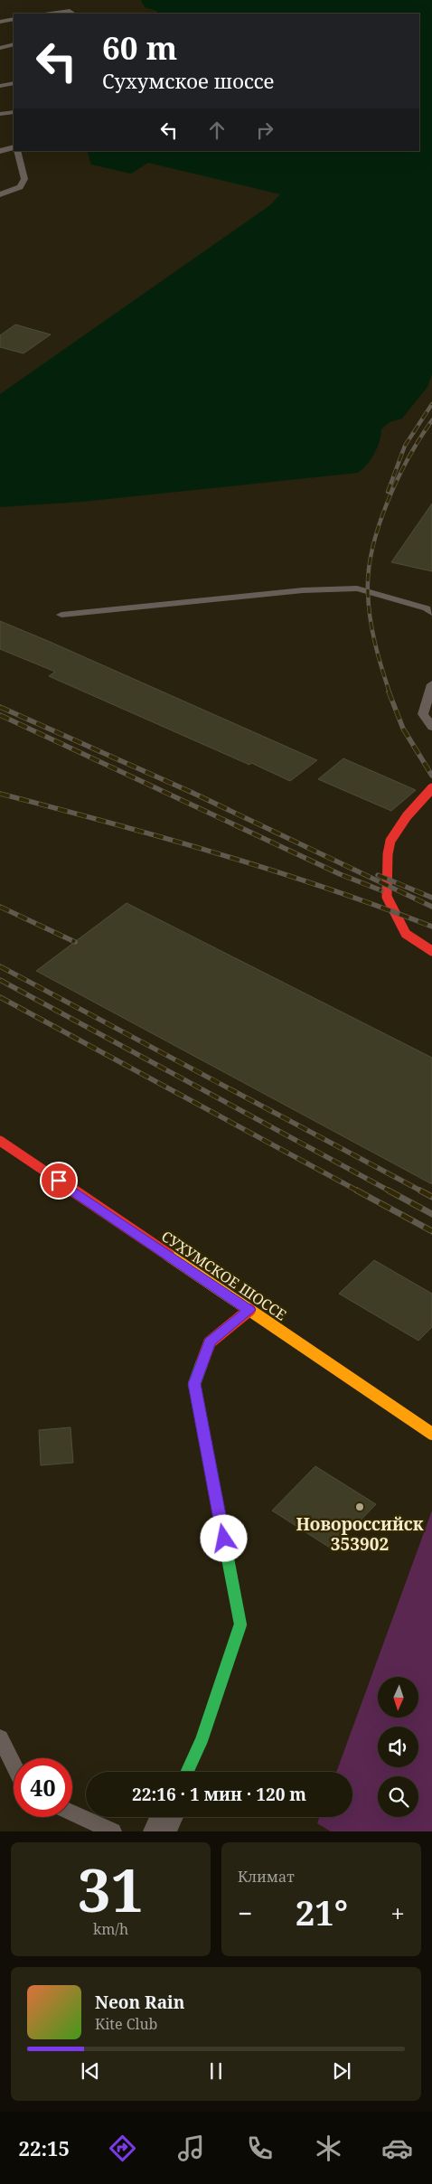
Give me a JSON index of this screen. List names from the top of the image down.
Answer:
{
  "streets": {
    "main road": ["СУХУМСКОЕ ШОССЕ"]
  },
  "places": ["Новороссийск 353902"],
  "north": "bottom",
  "page": {
    "turn": ["60 m", "Сухумское шоссе"],
    "limit": "40",
    "trip": "22:16 · 1 мин · 120 m",
    "tile": [
      ["31", "km/h"],
      "Климат"
    ],
    "heat": ["−", "21°", "+"],
    "song": ["Neon Rain", "Kite Club"],
    "tabs": "22:15"
  }
}
